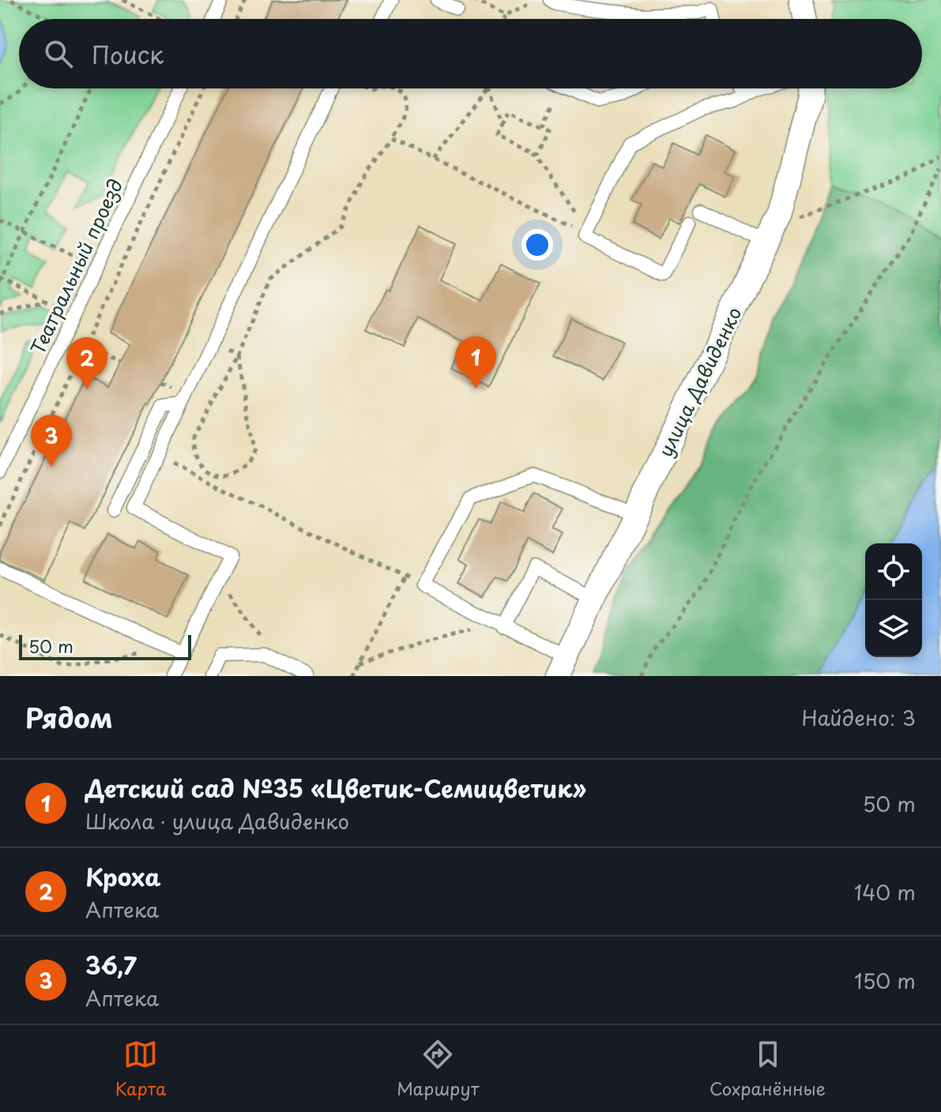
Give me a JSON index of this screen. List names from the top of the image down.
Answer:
{
  "streets": {
    "street": ["улица Давиденко"],
    "lane": ["Театральный проезд"]
  },
  "scale_bar": "50 m",
  "page": {
    "search": "Поиск",
    "pins": ["1", "2", "3"],
    "scale": "50 m",
    "heading": ["Рядом", "Найдено: 3"],
    "list": [
      {
        "mark": "1",
        "name": "Детский сад №35 «Цветик-Семицветик»",
        "note": "Школа · улица Давиденко",
        "value": "50 m"
      },
      {
        "mark": "2",
        "name": "Кроха",
        "note": "Аптека",
        "value": "140 m"
      },
      {
        "mark": "3",
        "name": "36,7",
        "note": "Аптека",
        "value": "150 m"
      }
    ],
    "nav": ["Карта", "Маршрут", "Сохранённые"]
  }
}
